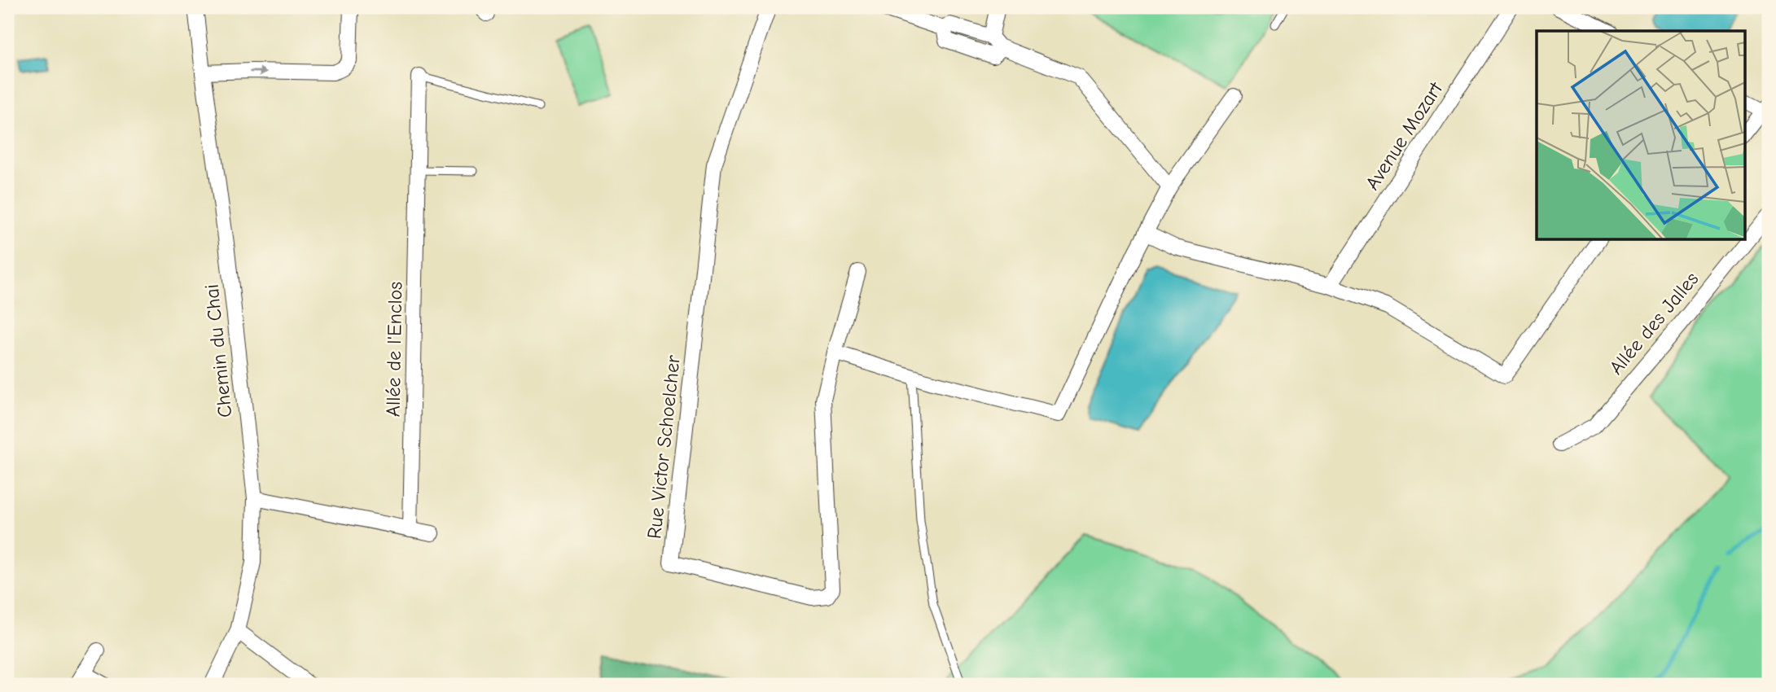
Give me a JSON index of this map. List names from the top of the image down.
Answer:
{
  "streets": {
    "street": [
      "Avenue Mozart",
      "Allée des Jalles",
      "Allée de l'Enclos",
      "Chemin du Chai",
      "Rue Victor Schoelcher"
    ]
  }
}
